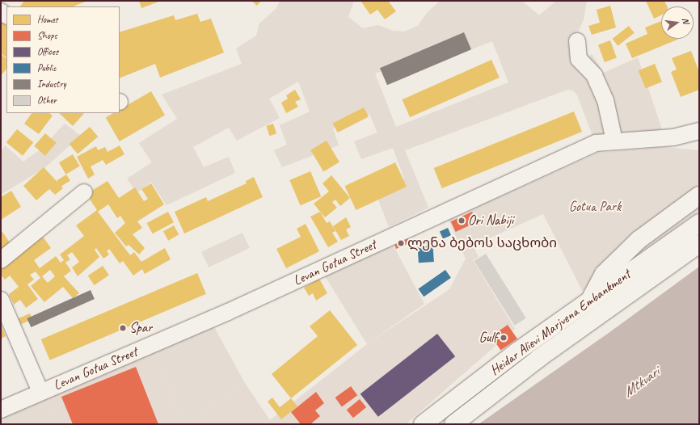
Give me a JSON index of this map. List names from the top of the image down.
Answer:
{
  "streets": {
    "highway": ["Heidar Alievi Marjvena Embankment"],
    "street": ["Levan Gotua Street"]
  },
  "water": ["Mtkvari"],
  "parks": ["Gotua Park"],
  "places": [
    "Ori Nabiji",
    "ლენა ბებოს საცხობი",
    "Spar",
    "Gulf"
  ],
  "legend": [
    "Homes",
    "Shops",
    "Offices",
    "Public",
    "Industry",
    "Other"
  ],
  "north": "right"
}
